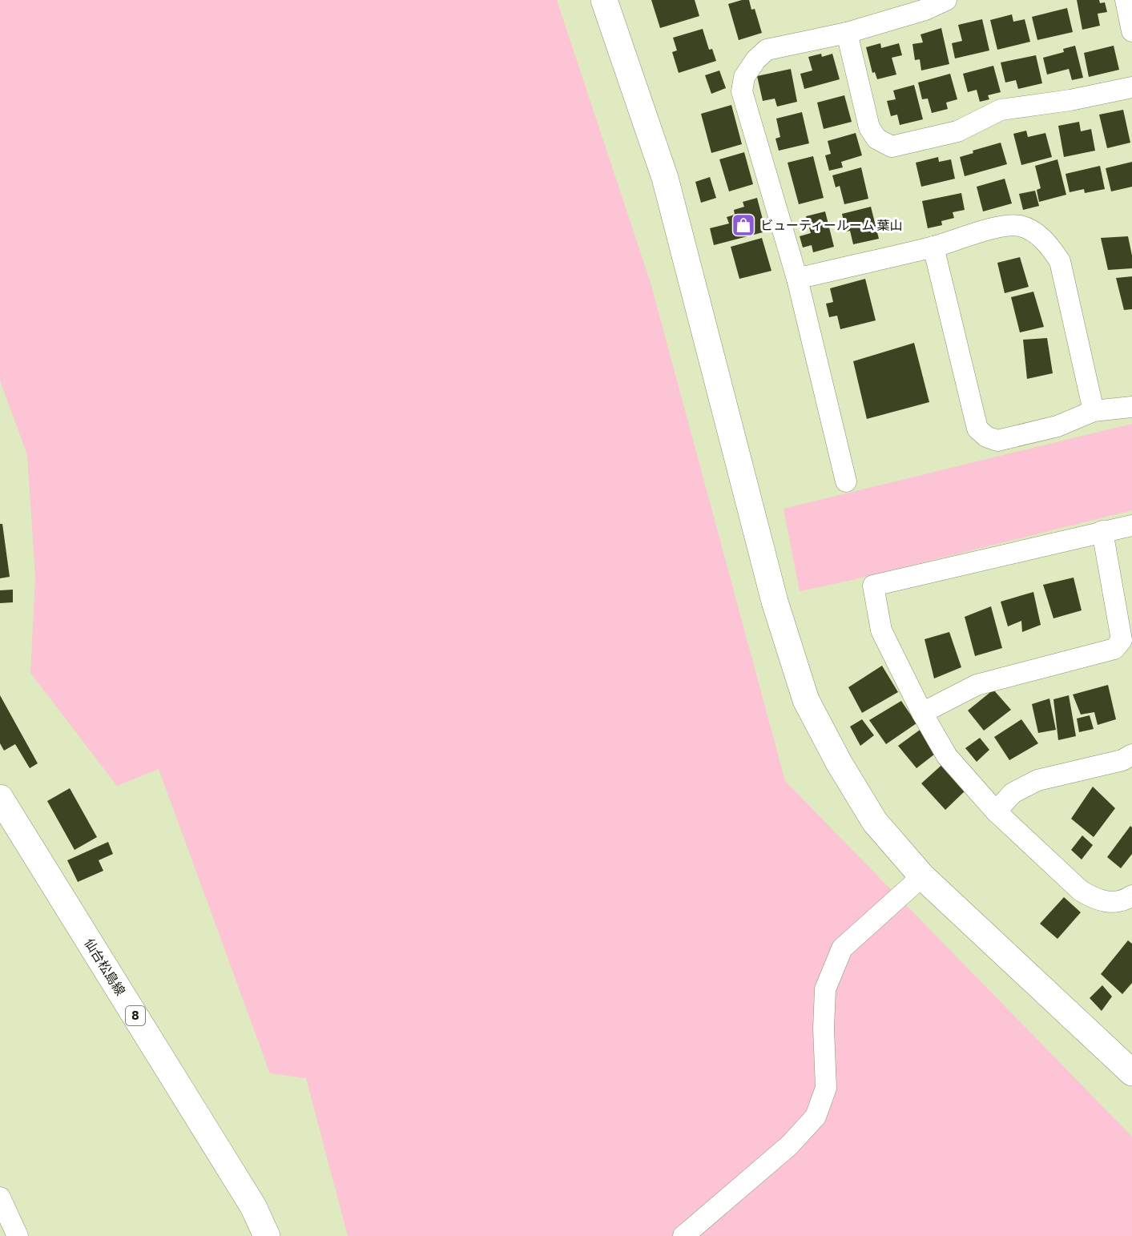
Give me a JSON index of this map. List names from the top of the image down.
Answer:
{
  "streets": {
    "street": ["仙台松島線", "8"]
  },
  "places": {
    "shop": ["ビューティールーム 葉山"]
  }
}
